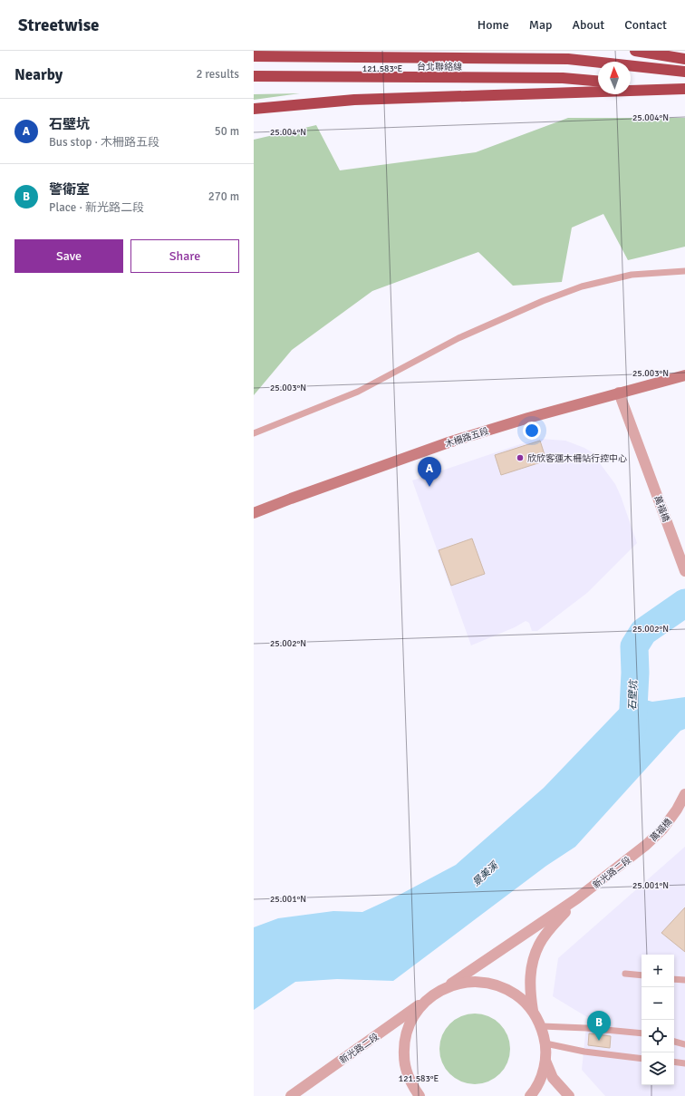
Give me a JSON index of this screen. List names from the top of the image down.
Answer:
{
  "streets": {
    "highway": ["台北聯絡線"],
    "main road": ["木柵路五段"],
    "street": ["萬福橋", "新光路二段"]
  },
  "crossings": [
    ["木柵路五段", "萬福橋"],
    ["萬福橋", "新光路二段"]
  ],
  "water": ["石壁坑", "景美溪"],
  "places": ["欣欣客運木柵站行控中心"],
  "north": "top",
  "page": {
    "header": "Streetwise",
    "nav": [
      "Home",
      "Map",
      "About",
      "Contact"
    ],
    "heading": ["Nearby", "2 results"],
    "list": [
      {
        "mark": "A",
        "name": "石壁坑",
        "note": "Bus stop · 木柵路五段",
        "value": "50 m"
      },
      {
        "mark": "B",
        "name": "警衛室",
        "note": "Place · 新光路二段",
        "value": "270 m"
      }
    ],
    "buttons": ["Save", "Share"],
    "pins": ["A", "B"],
    "map_buttons": ["+", "−"]
  },
  "coordinates": [
    "121.583°E",
    "25.004°N",
    "25.003°N",
    "25.002°N",
    "25.001°N"
  ]
}
